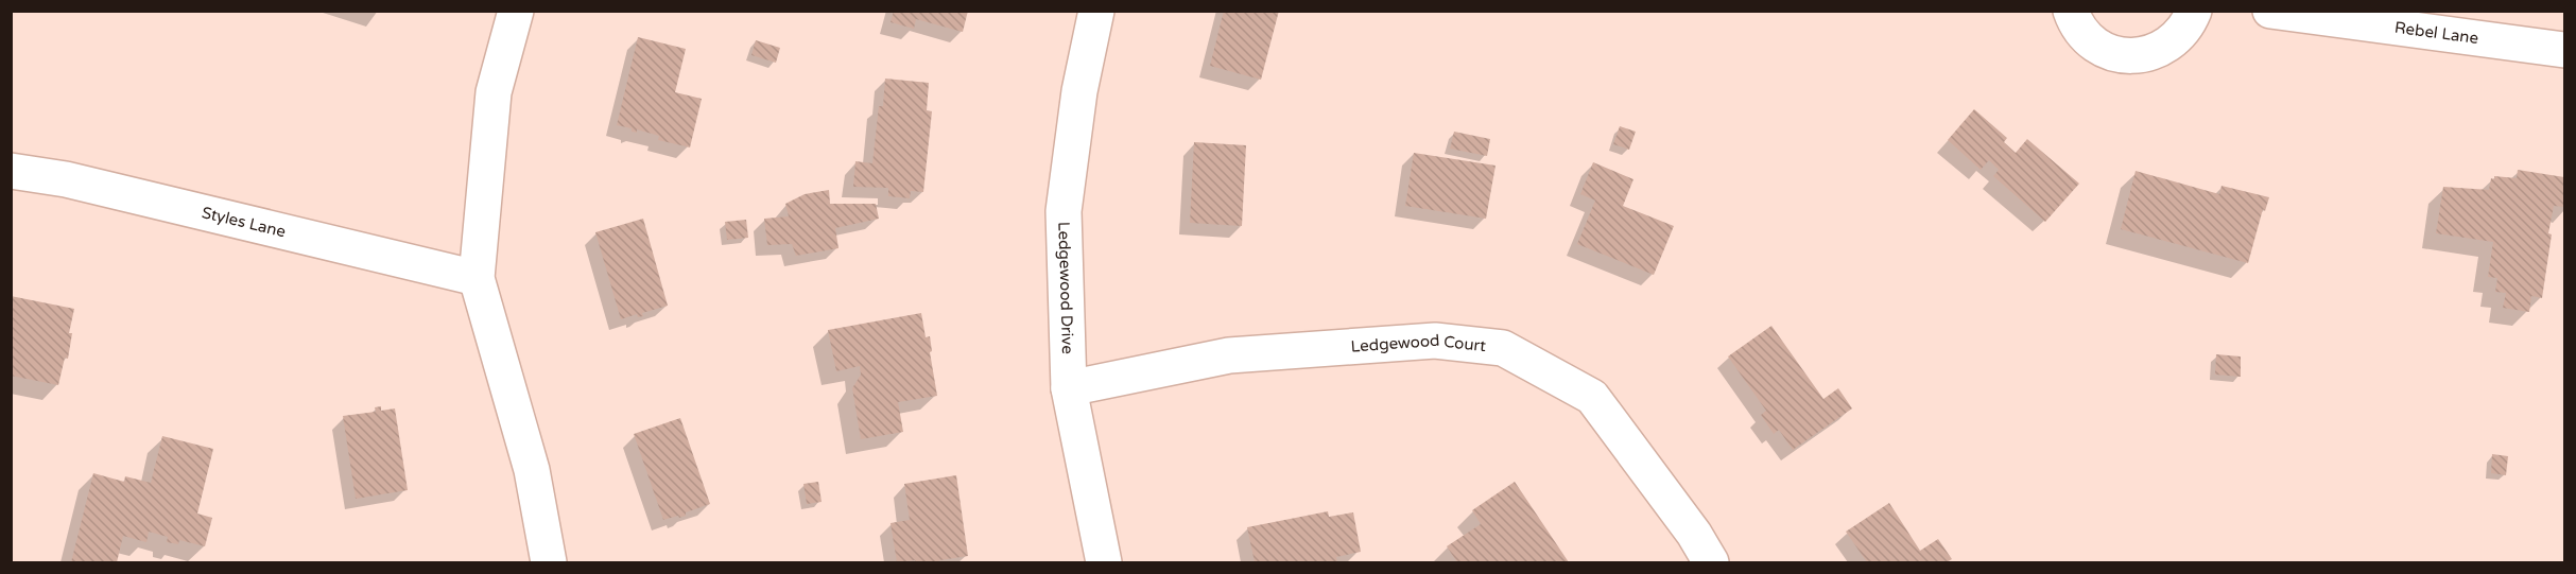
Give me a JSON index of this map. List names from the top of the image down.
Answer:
{
  "streets": {
    "street": [
      "Rebel Lane",
      "Styles Lane",
      "Ledgewood Drive",
      "Ledgewood Court"
    ]
  },
  "crossings": [
    ["Ledgewood Drive", "Ledgewood Court"]
  ]
}
